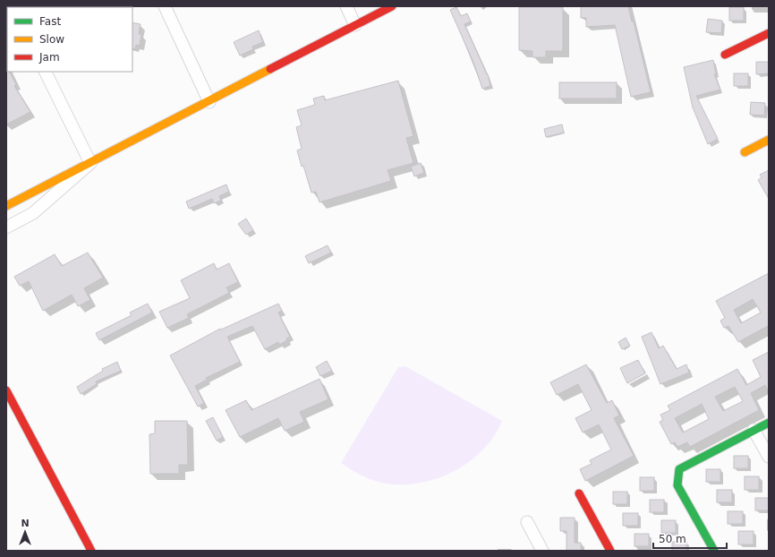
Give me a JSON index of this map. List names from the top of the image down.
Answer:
{
  "legend": ["Fast", "Slow", "Jam"],
  "scale_bar": "50 m",
  "north": "top"
}
